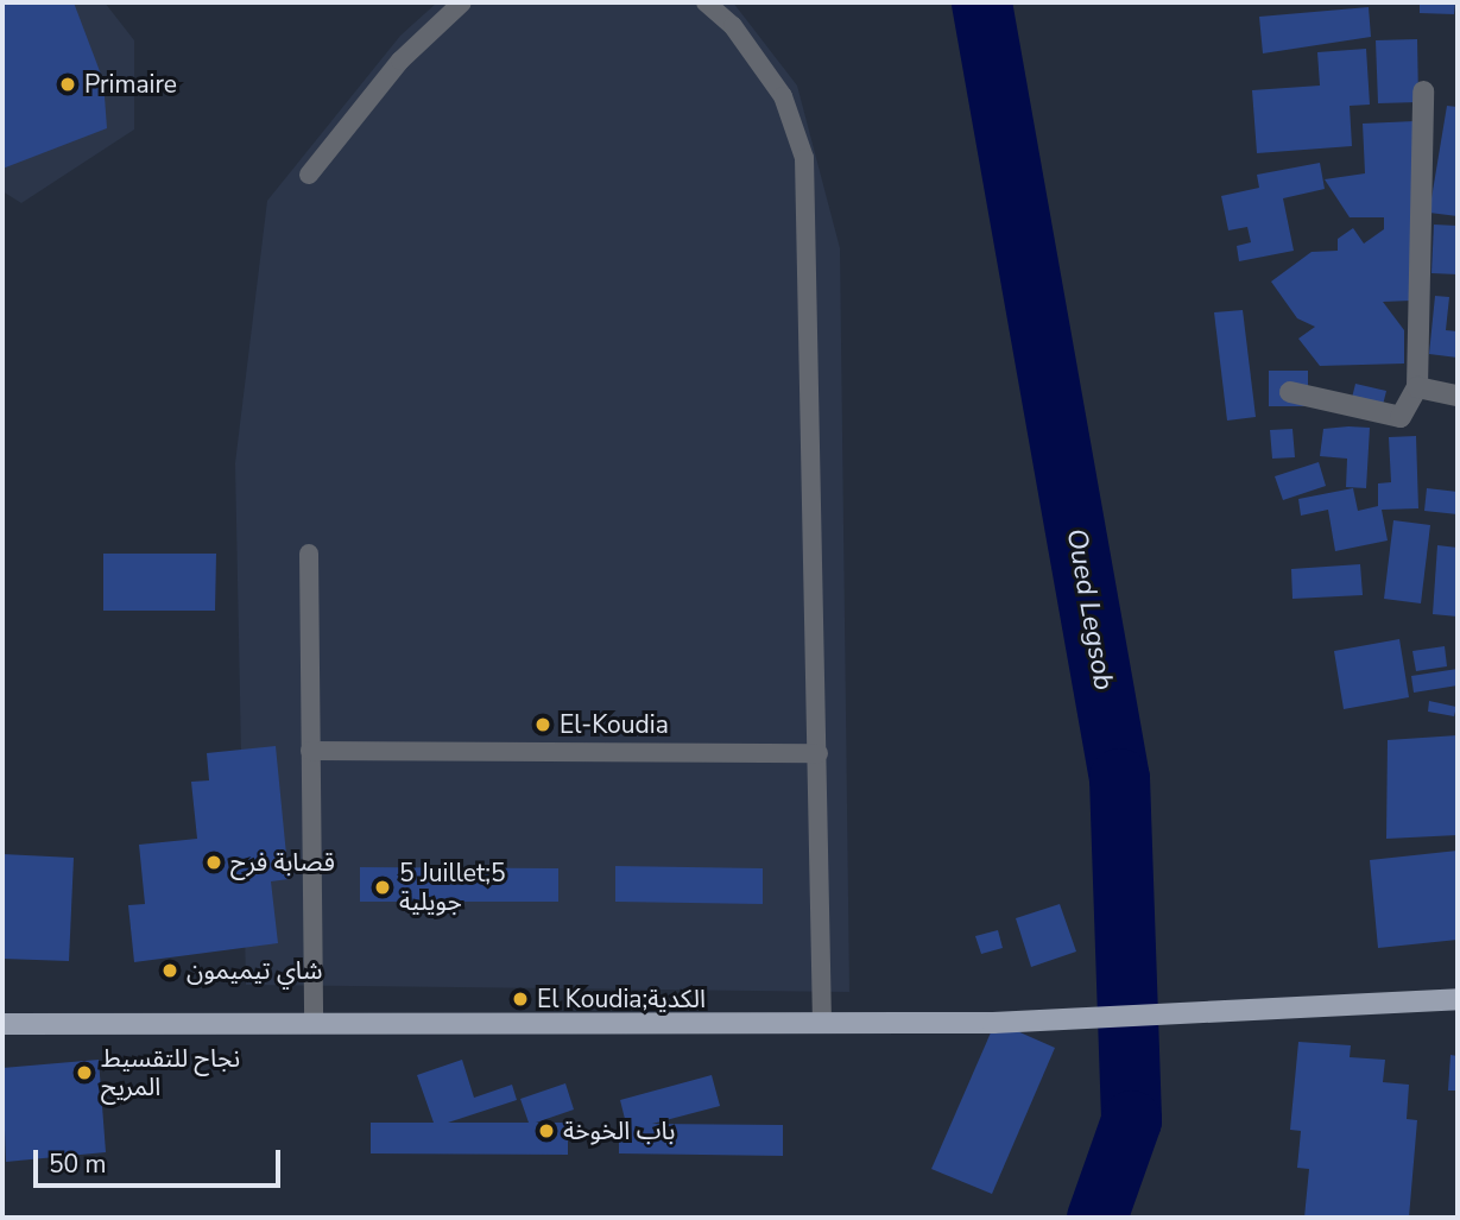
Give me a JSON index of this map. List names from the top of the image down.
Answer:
{
  "water": ["Oued Legsob"],
  "places": [
    "Primaire",
    "El-Koudia",
    "قصابة فرح",
    "5 Juillet;5 جويلية",
    "شاي تيميمون",
    "El Koudia;الكدية",
    "نجاح للتقسيط المريح",
    "باب الخوخة"
  ],
  "scale_bar": "50 m"
}
